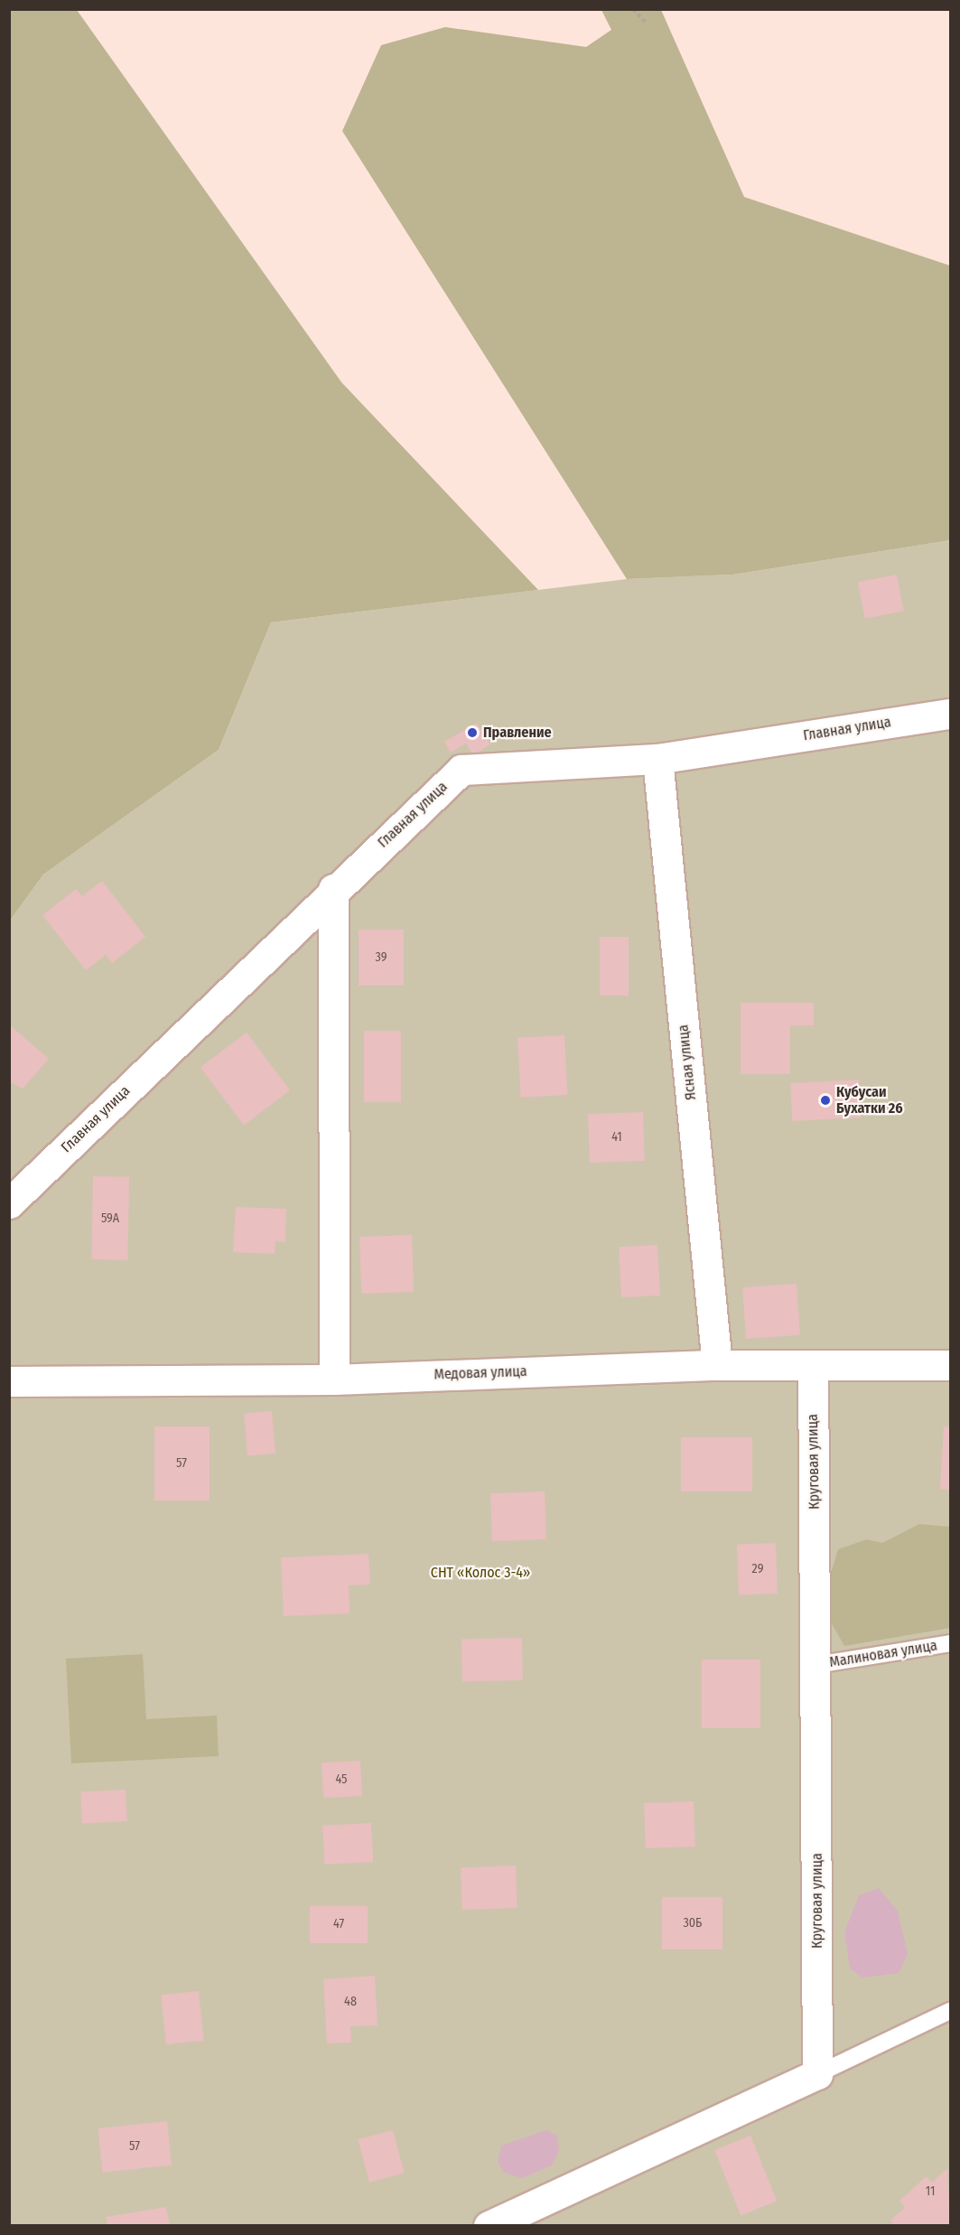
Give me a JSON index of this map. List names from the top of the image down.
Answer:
{
  "streets": {
    "street": [
      "Главная улица",
      "Ясная улица",
      "Медовая улица",
      "Круговая улица"
    ],
    "lane": ["Малиновая улица"]
  },
  "crossings": [
    ["Главная улица", "Ясная улица"],
    ["Ясная улица", "Медовая улица"],
    ["Медовая улица", "Круговая улица"],
    ["Круговая улица", "Малиновая улица"]
  ],
  "parks": ["СНТ «Колос 3-4»"],
  "places": ["Правление", "Кубусаи Бухатки 26"],
  "house_numbers": [
    "39",
    "41",
    "59А",
    "57",
    "29",
    "45",
    "30Б",
    "47",
    "48",
    "57",
    "11"
  ]
}
